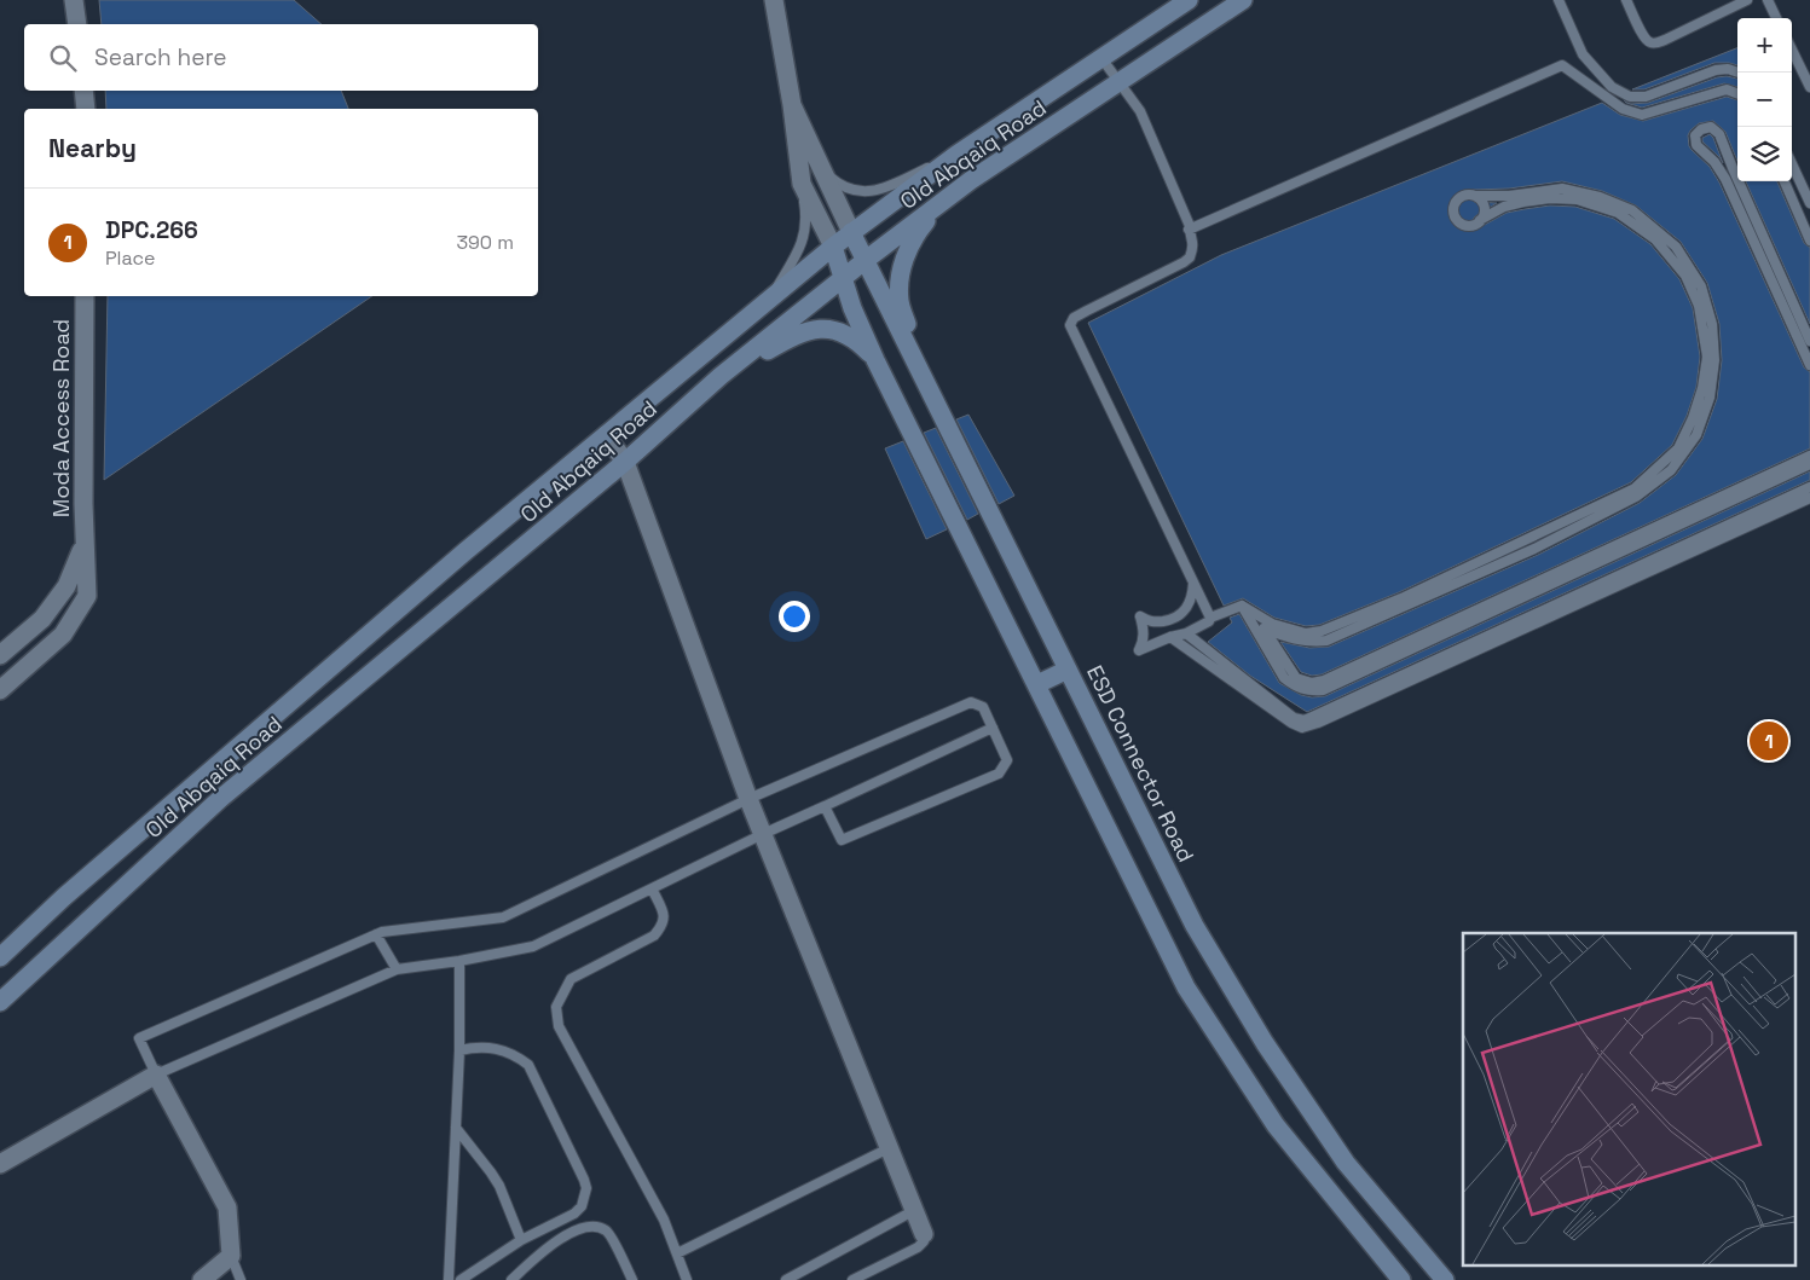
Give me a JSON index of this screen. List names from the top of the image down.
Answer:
{
  "streets": {
    "main road": ["Old Abqaiq Road", "ESD Connector Road"],
    "street": ["Moda Access Road"]
  },
  "crossings": [
    ["Old Abqaiq Road", "ESD Connector Road"]
  ],
  "page": {
    "map_buttons": ["+", "−"],
    "search": "Search here",
    "heading": "Nearby",
    "list": [
      {
        "mark": "1",
        "name": "DPC.266",
        "note": "Place",
        "value": "390 m"
      }
    ],
    "pins": "1"
  }
}
